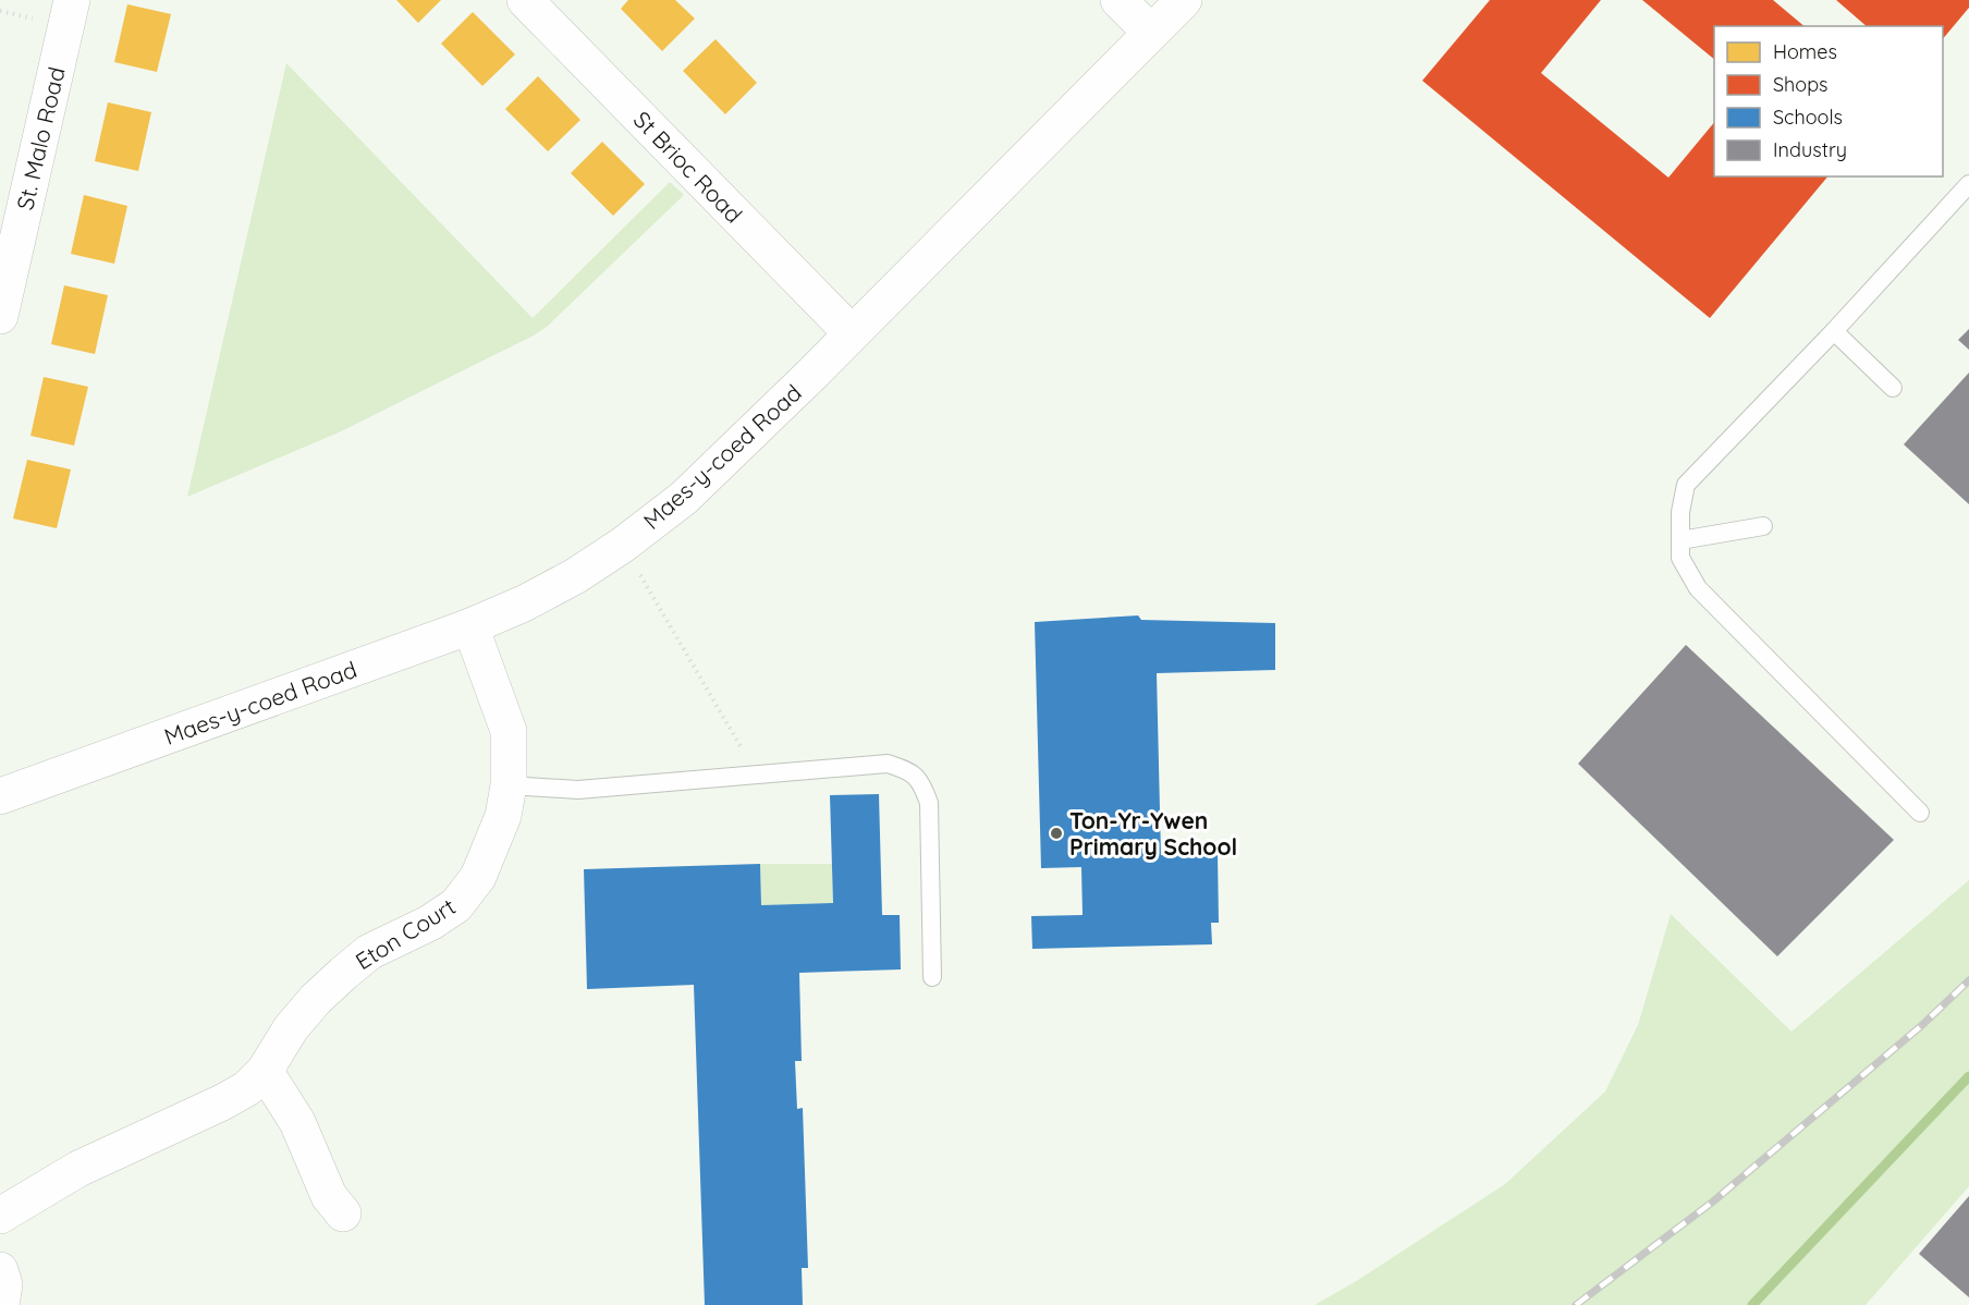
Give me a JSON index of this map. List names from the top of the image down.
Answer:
{
  "streets": {
    "street": [
      "St. Malo Road",
      "St Brioc Road",
      "Maes-y-coed Road",
      "Eton Court"
    ]
  },
  "crossings": [
    ["St Brioc Road", "Maes-y-coed Road"],
    ["Maes-y-coed Road", "Eton Court"]
  ],
  "places": ["Ton-Yr-Ywen Primary School"],
  "legend": [
    "Homes",
    "Shops",
    "Schools",
    "Industry"
  ]
}
